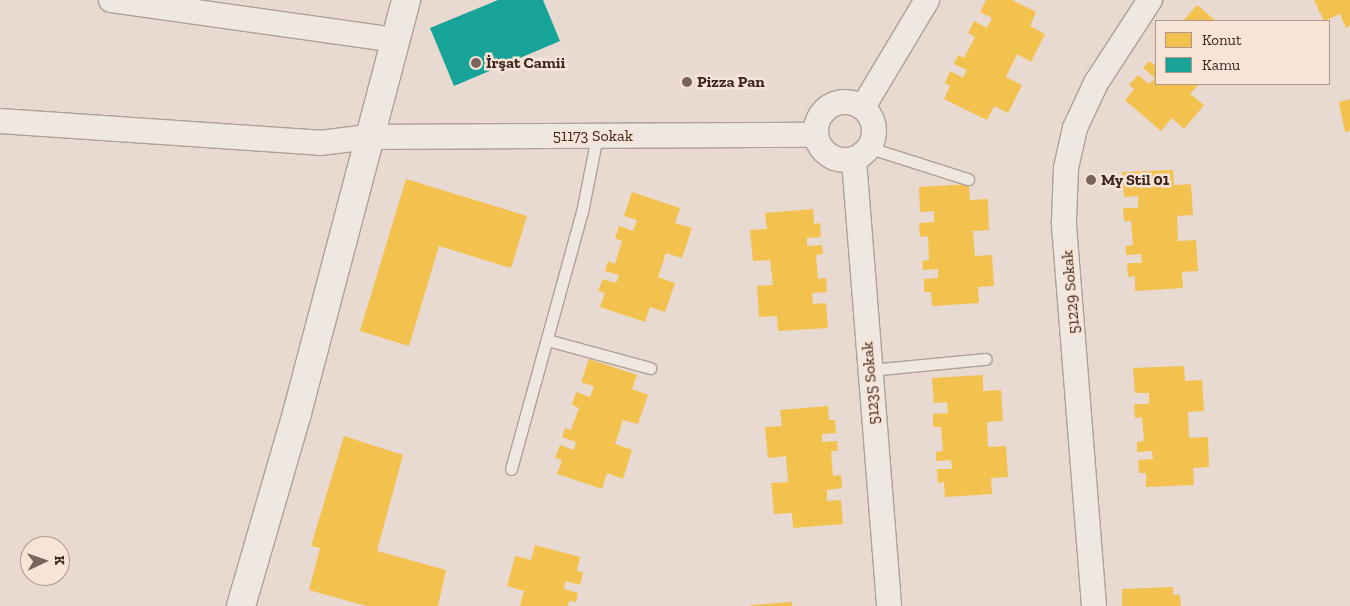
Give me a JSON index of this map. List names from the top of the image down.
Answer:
{
  "streets": {
    "street": ["51173 Sokak", "51229 Sokak", "51235 Sokak"]
  },
  "crossings": [
    ["51173 Sokak", "51235 Sokak"]
  ],
  "places": ["İrşat Camii", "Pizza Pan", "My Stil 01"],
  "legend": ["Konut", "Kamu"],
  "north": "right"
}
